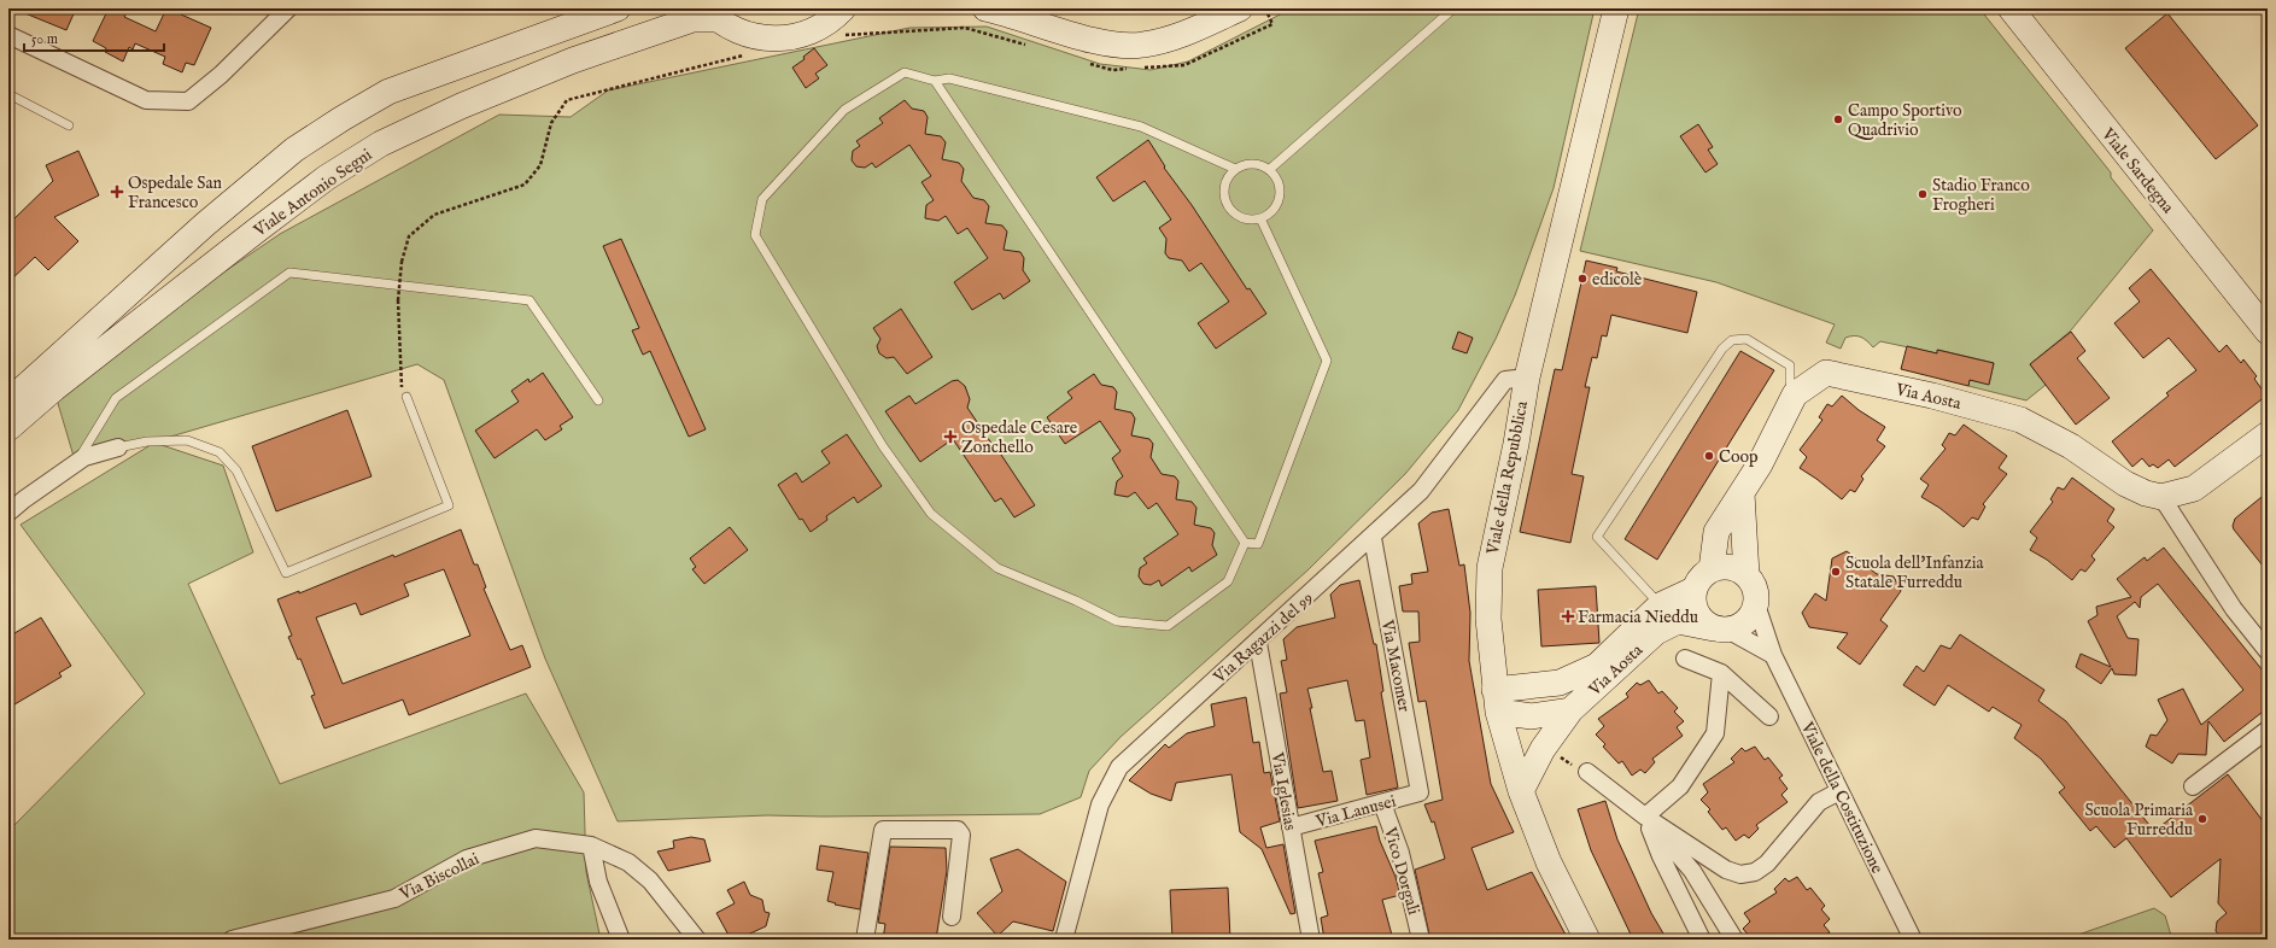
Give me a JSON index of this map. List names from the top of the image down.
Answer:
{
  "streets": {
    "street": [
      "Viale Sardegna",
      "Viale Antonio Segni",
      "Via Aosta",
      "Viale della Repubblica",
      "Via Ragazzi del 99",
      "Via Macomer",
      "Via Iglesias",
      "Viale della Costituzione",
      "Via Lanusei",
      "Vico Dorgali",
      "Via Biscollai"
    ]
  },
  "crossings": [
    ["Via Aosta", "Viale della Repubblica"],
    ["Via Aosta", "Viale della Costituzione"],
    ["Viale della Repubblica", "Via Ragazzi del 99"],
    ["Via Ragazzi del 99", "Via Macomer"],
    ["Via Ragazzi del 99", "Via Iglesias"],
    ["Via Macomer", "Via Lanusei"],
    ["Via Iglesias", "Via Lanusei"],
    ["Via Lanusei", "Vico Dorgali"]
  ],
  "places": {
    "other": [
      "Campo Sportivo Quadrivio",
      "Stadio Franco Frogheri",
      "edicolè",
      "Coop",
      "Scuola dell'Infanzia Statale Furreddu",
      "Scuola Primaria Furreddu"
    ],
    "health": ["Ospedale San Francesco", "Ospedale Cesare Zonchello", "Farmacia Nieddu"]
  },
  "scale_bar": "50 m"
}
